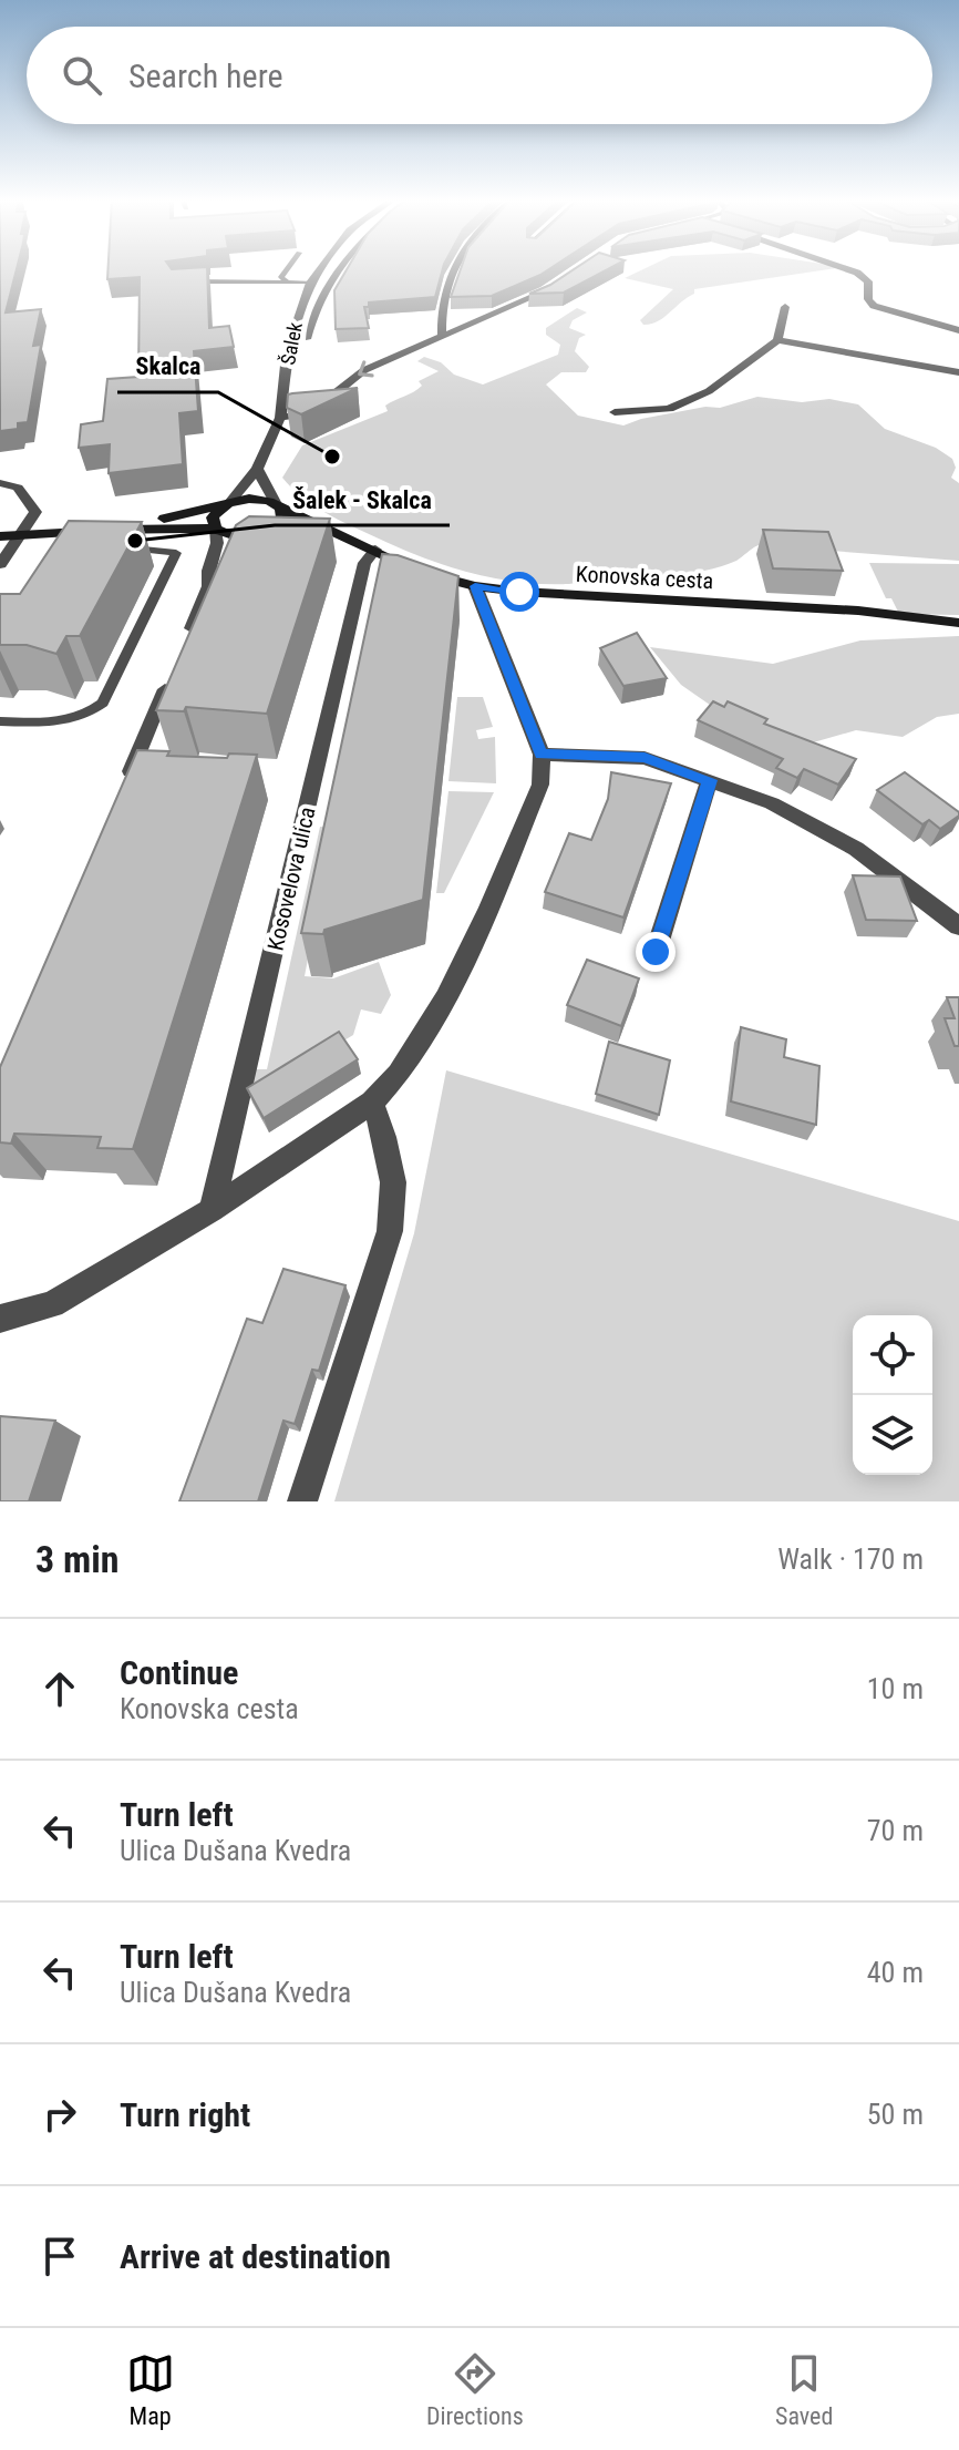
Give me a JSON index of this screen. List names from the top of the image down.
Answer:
{
  "streets": {
    "street": ["Šalek", "Konovska cesta", "Kosovelova ulica"]
  },
  "crossings": [
    ["Konovska cesta", "Kosovelova ulica"]
  ],
  "places": ["Skalca", "Šalek - Skalca"],
  "page": {
    "search": "Search here",
    "heading": ["3 min", "Walk · 170 m"],
    "list": [
      ["Continue", "Konovska cesta", "10 m"],
      ["Turn left", "Ulica Dušana Kvedra", "70 m"],
      ["Turn left", "Ulica Dušana Kvedra", "40 m"],
      ["Turn right", "50 m"],
      "Arrive at destination"
    ],
    "nav": ["Map", "Directions", "Saved"]
  }
}
